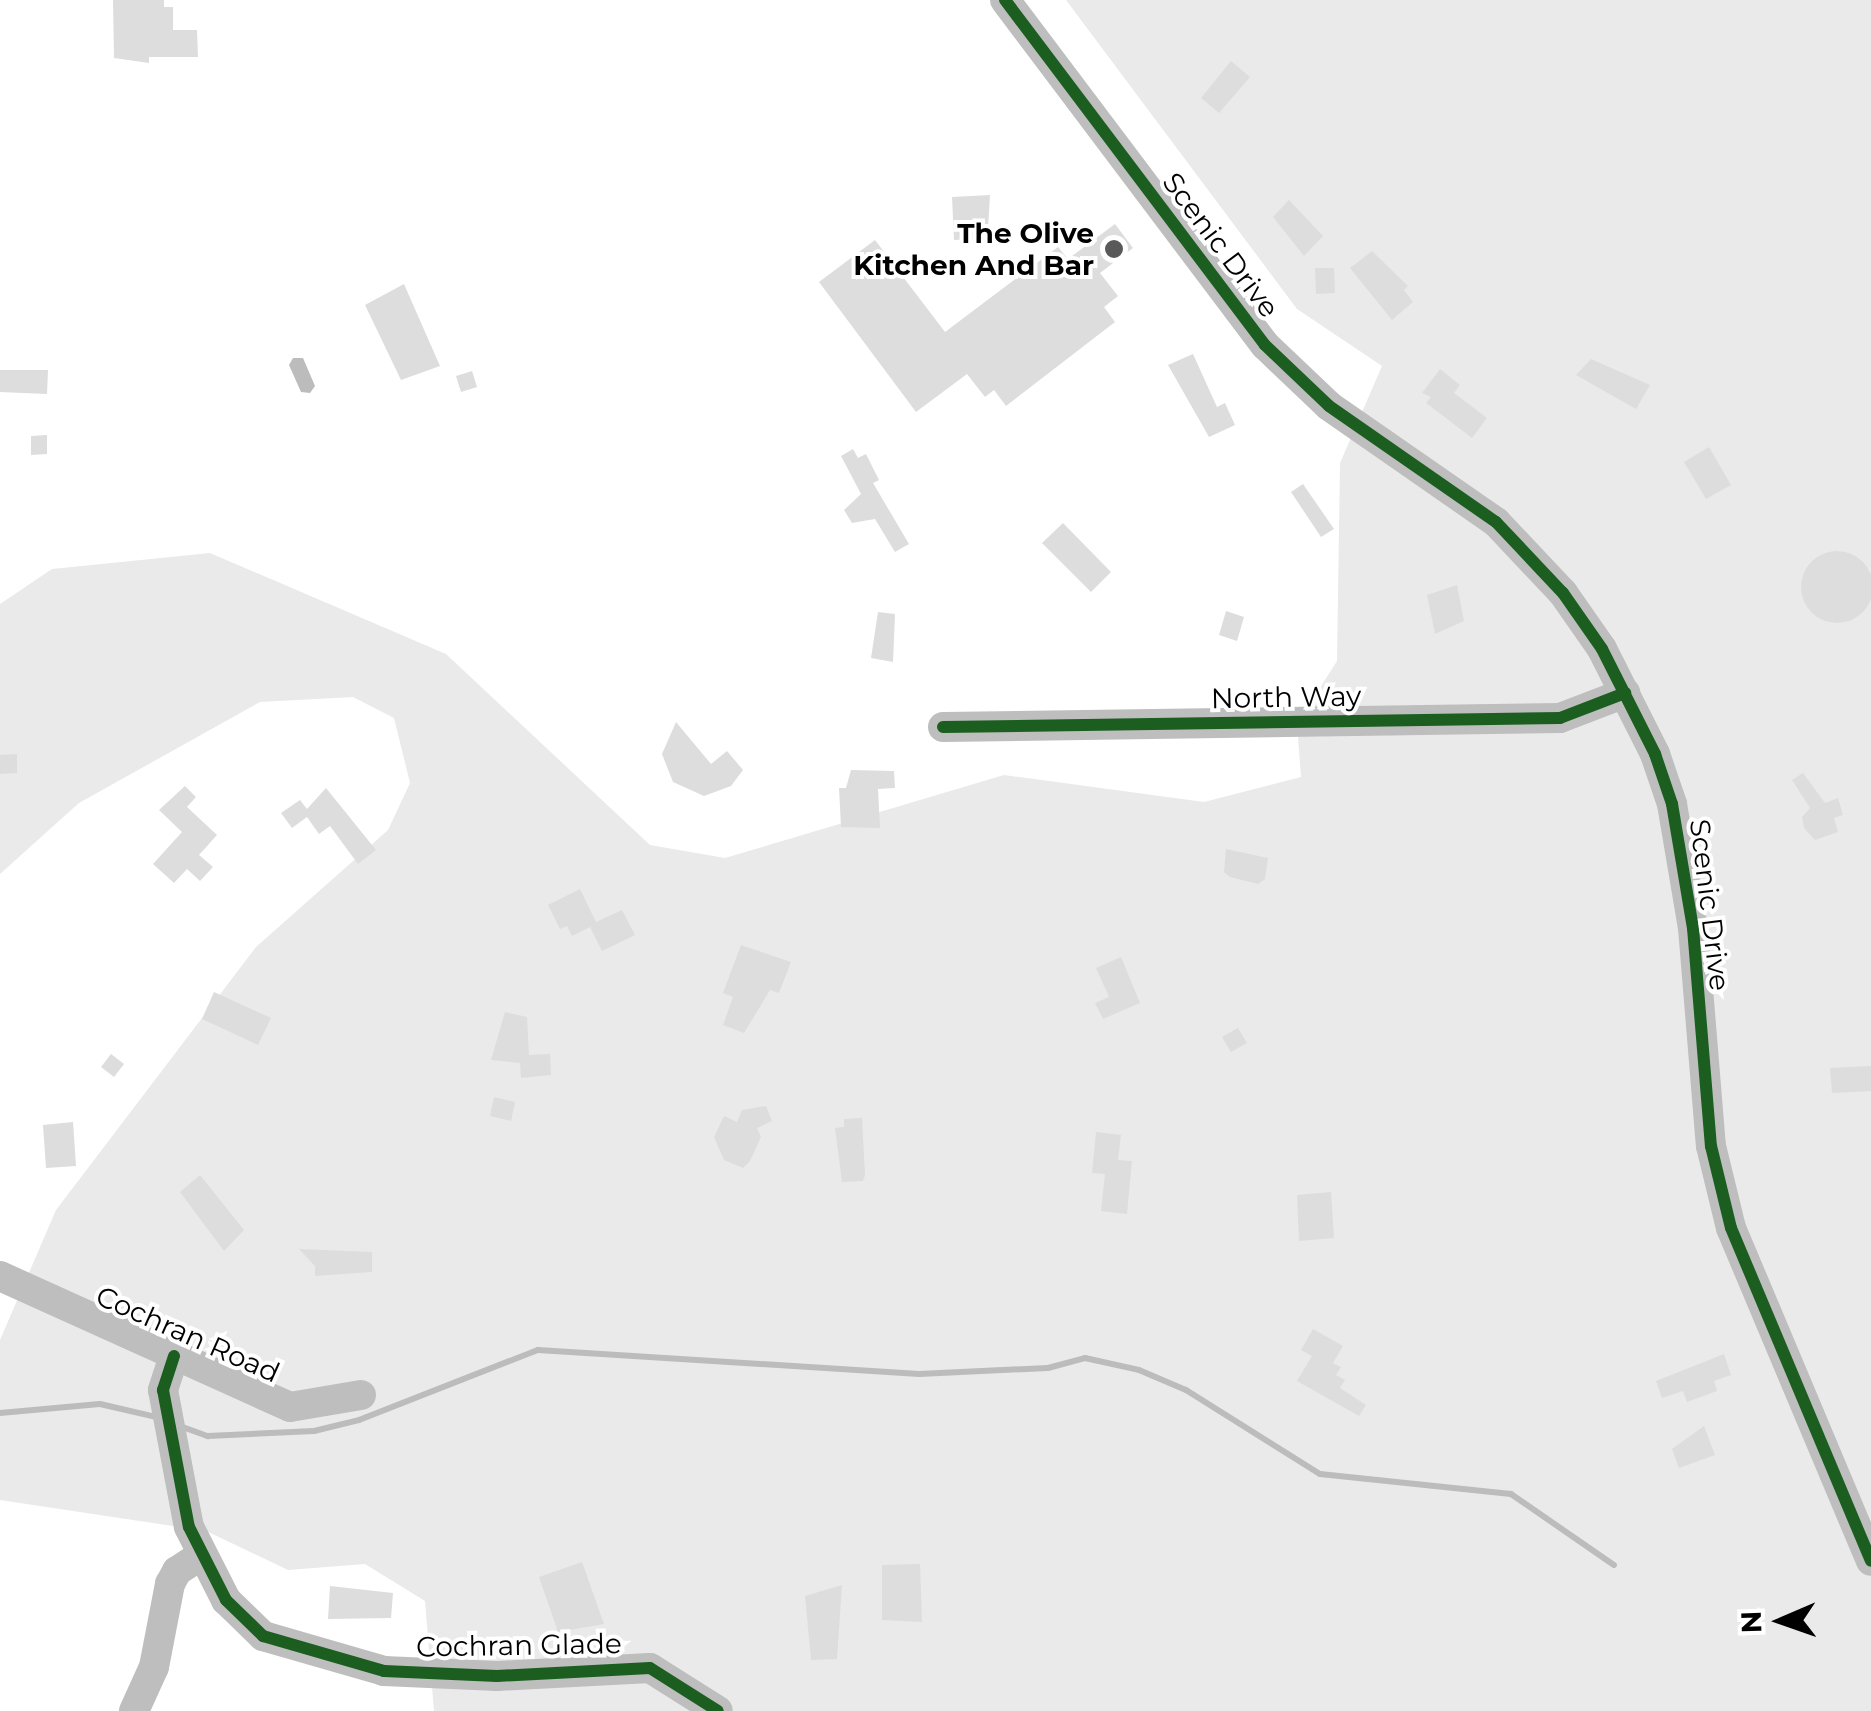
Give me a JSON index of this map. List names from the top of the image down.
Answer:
{
  "streets": {
    "street": [
      "Scenic Drive",
      "North Way",
      "Cochran Road",
      "Cochran Glade"
    ]
  },
  "crossings": [
    ["Scenic Drive", "North Way"],
    ["Cochran Road", "Cochran Glade"]
  ],
  "places": ["The Olive Kitchen And Bar"],
  "north": "left"
}
